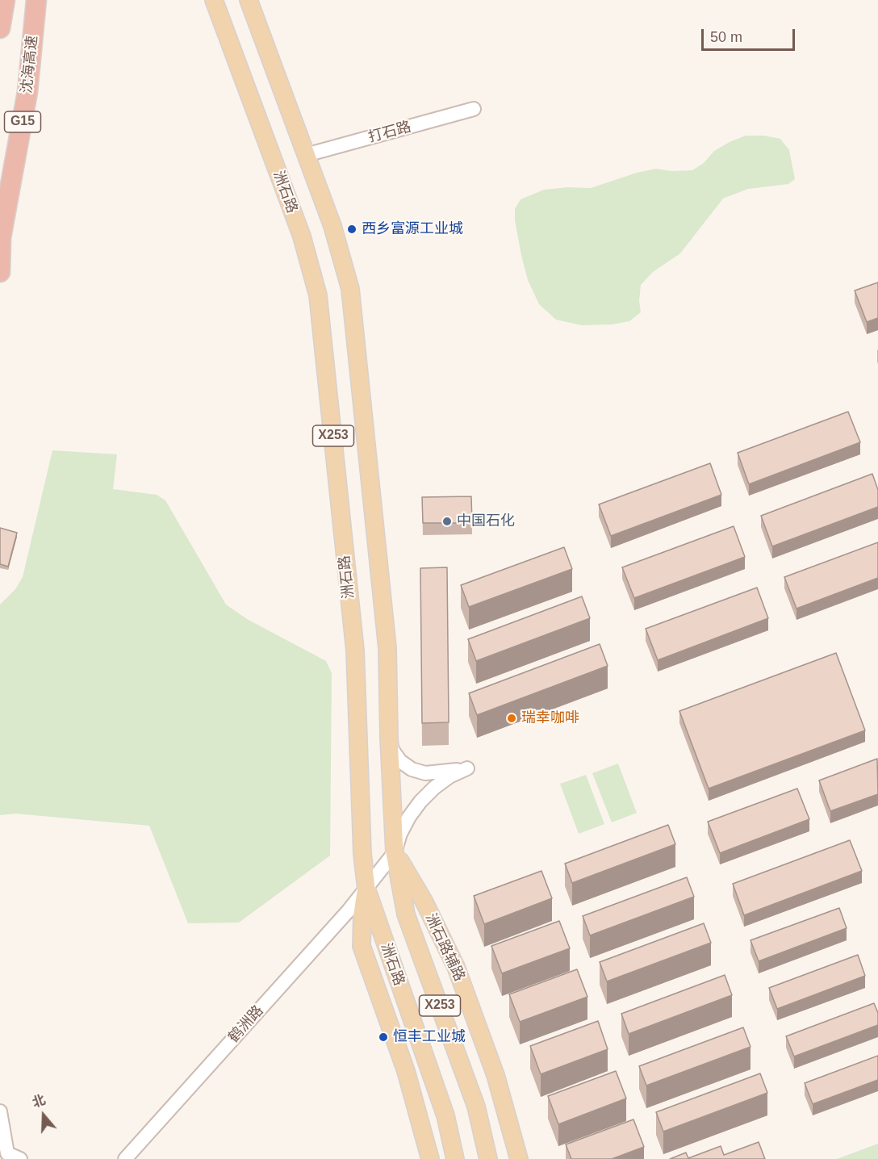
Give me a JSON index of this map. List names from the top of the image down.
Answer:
{
  "streets": {
    "highway": ["沈海高速", "G15"],
    "main road": ["洲石路", "X253", "洲石路辅路"],
    "street": ["打石路", "鹤洲路"]
  },
  "crossings": [
    ["打石路", "洲石路"],
    ["洲石路", "洲石路辅路"],
    ["洲石路", "鹤洲路"],
    ["洲石路辅路", "鹤洲路"]
  ],
  "places": [
    "西乡富源工业城",
    "中国石化",
    "瑞幸咖啡",
    "恒丰工业城"
  ],
  "scale_bar": "50 m",
  "north": "top"
}
